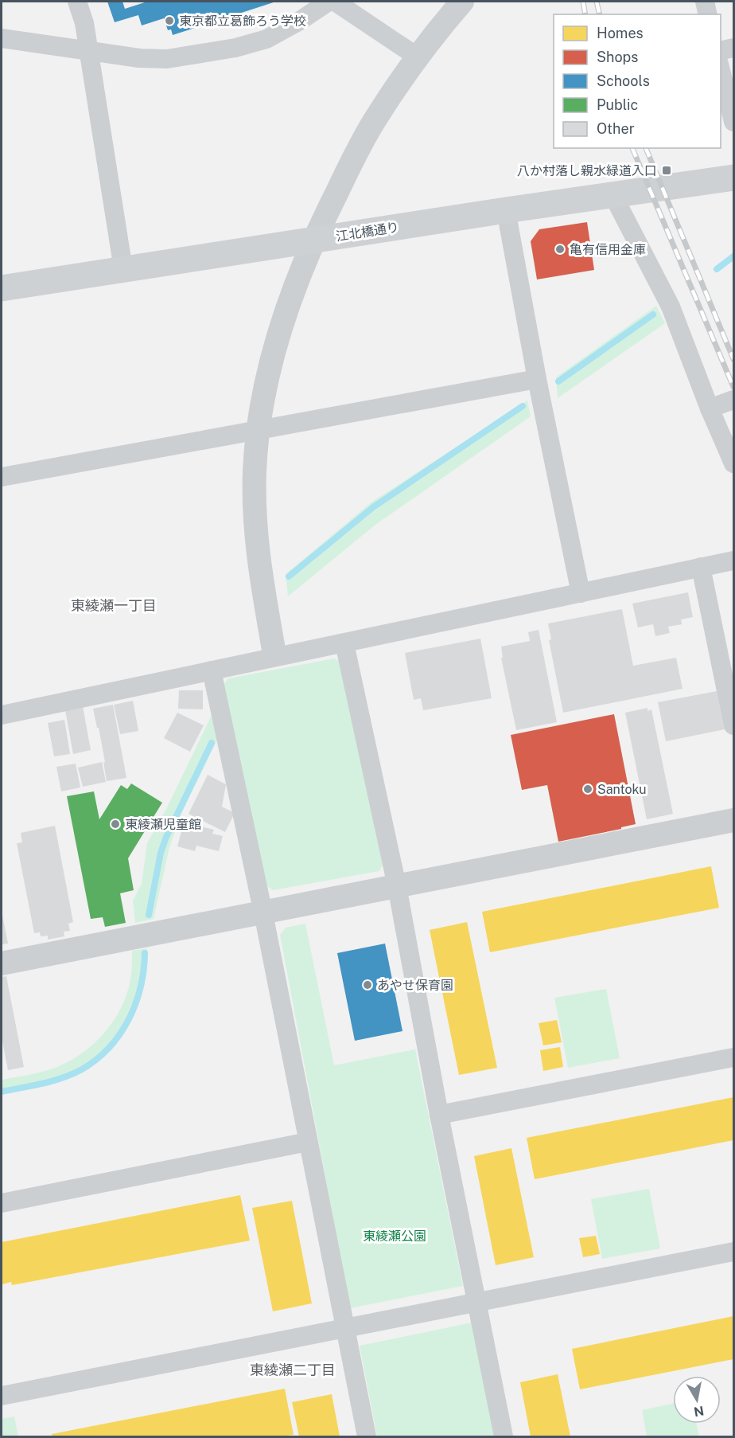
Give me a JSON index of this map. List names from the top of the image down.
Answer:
{
  "streets": {
    "main road": ["江北橋通り"]
  },
  "districts": ["東綾瀬一丁目", "東綾瀬二丁目"],
  "parks": ["東綾瀬公園"],
  "places": {
    "other": [
      "東京都立葛飾ろう学校",
      "亀有信用金庫",
      "Santoku",
      "東綾瀬児童館",
      "あやせ保育園"
    ],
    "transit": ["八か村落し親水緑道入口"]
  },
  "legend": [
    "Homes",
    "Shops",
    "Schools",
    "Public",
    "Other"
  ],
  "north": "bottom"
}
